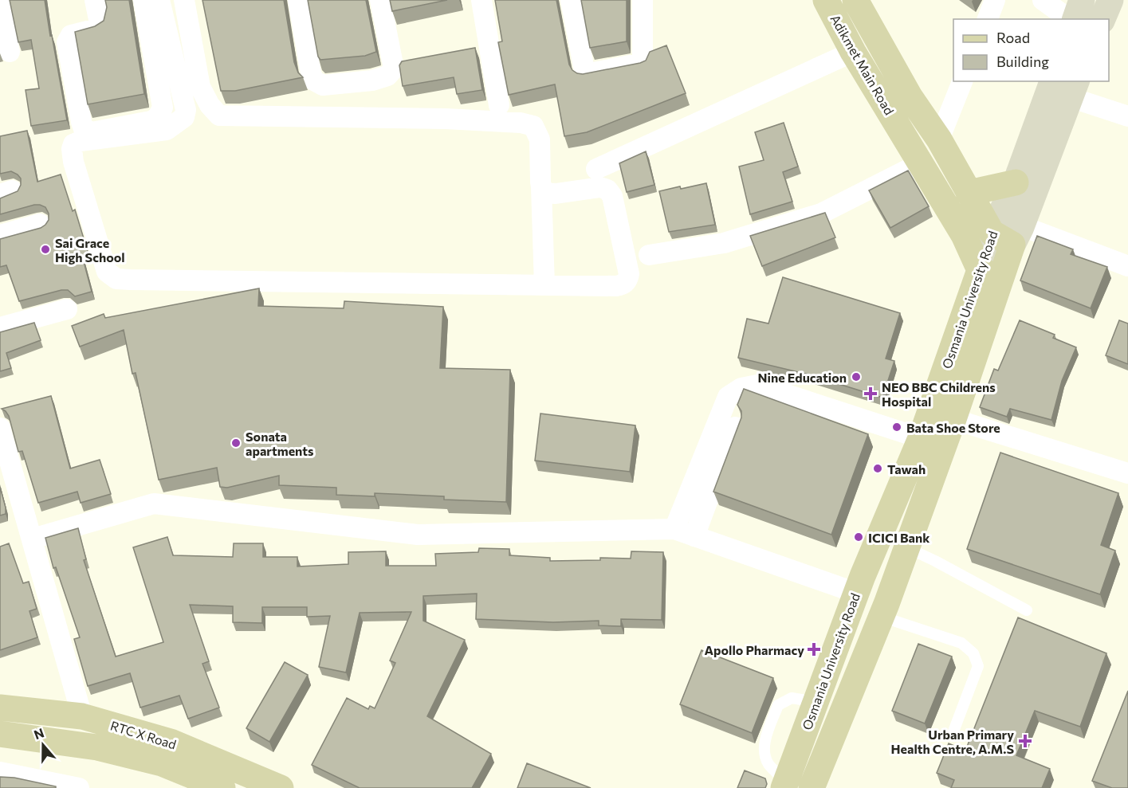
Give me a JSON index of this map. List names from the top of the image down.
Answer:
{
  "streets": {
    "main road": ["Adikmet Main Road", "Osmania University Road", "RTC X Road"]
  },
  "crossings": [
    ["Adikmet Main Road", "Osmania University Road"]
  ],
  "places": {
    "other": [
      "Sai Grace High School",
      "Nine Education",
      "Bata Shoe Store",
      "Sonata apartments",
      "Tawah",
      "ICICI Bank"
    ],
    "health": ["NEO BBC Childrens Hospital", "Apollo Pharmacy", "Urban Primary Health Centre, A.M.S"]
  },
  "legend": ["Road", "Building"],
  "north": "top"
}
